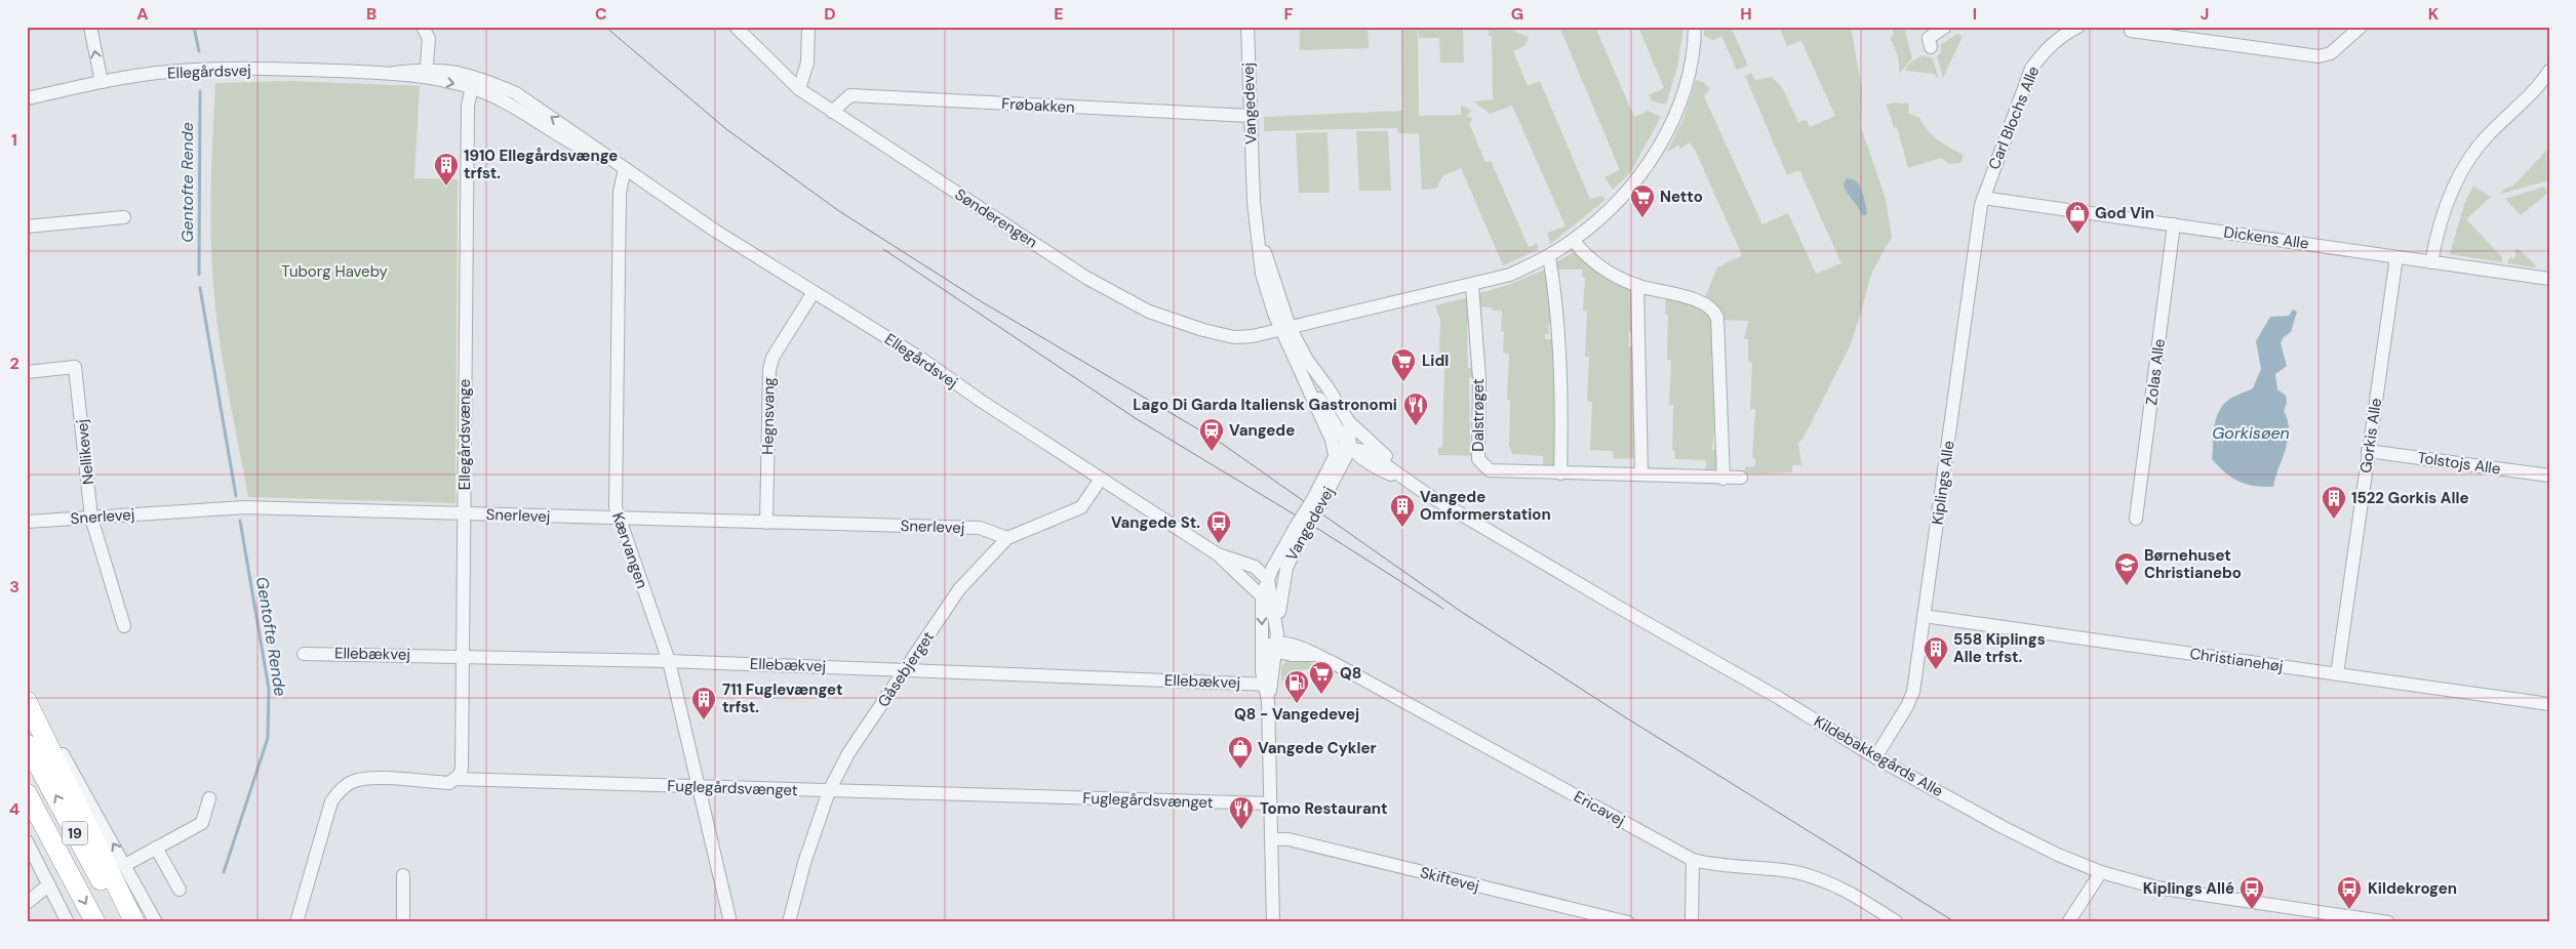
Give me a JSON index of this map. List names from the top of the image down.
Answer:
{
  "streets": {
    "highway": ["19"],
    "street": [
      "Ellegårdsvej",
      "Vangedevej",
      "Frøbakken",
      "Carl Blochs Alle",
      "Sønderengen",
      "Dickens Alle",
      "Zolas Alle",
      "Dalstrøget",
      "Hegnsvang",
      "Ellegårdsvænge",
      "Gorkis Alle",
      "Nellikevej",
      "Tolstojs Alle",
      "Kiplings Alle",
      "Snerlevej",
      "Kærvangen",
      "Ellebækvej",
      "Christianehøj",
      "Gåsebjerget",
      "Kildebakkegårds Alle",
      "Fuglegårdsvænget",
      "Ericavej",
      "Skiftevej"
    ]
  },
  "crossings": [
    ["Ellegårdsvej", "Vangedevej"],
    ["Ellegårdsvej", "Hegnsvang"],
    ["Ellegårdsvej", "Ellegårdsvænge"],
    ["Ellegårdsvej", "Kærvangen"],
    ["Ellegårdsvej", "Gåsebjerget"],
    ["Vangedevej", "Frøbakken"],
    ["Vangedevej", "Sønderengen"],
    ["Vangedevej", "Ellebækvej"],
    ["Vangedevej", "Kildebakkegårds Alle"],
    ["Vangedevej", "Fuglegårdsvænget"],
    ["Vangedevej", "Ericavej"],
    ["Vangedevej", "Skiftevej"],
    ["Frøbakken", "Sønderengen"],
    ["Carl Blochs Alle", "Dickens Alle"],
    ["Carl Blochs Alle", "Kiplings Alle"],
    ["Dickens Alle", "Zolas Alle"],
    ["Dickens Alle", "Gorkis Alle"],
    ["Dickens Alle", "Kiplings Alle"],
    ["Hegnsvang", "Snerlevej"],
    ["Ellegårdsvænge", "Snerlevej"],
    ["Ellegårdsvænge", "Ellebækvej"],
    ["Ellegårdsvænge", "Fuglegårdsvænget"],
    ["Gorkis Alle", "Tolstojs Alle"],
    ["Gorkis Alle", "Christianehøj"],
    ["Nellikevej", "Snerlevej"],
    ["Kiplings Alle", "Christianehøj"],
    ["Kiplings Alle", "Kildebakkegårds Alle"],
    ["Snerlevej", "Kærvangen"],
    ["Snerlevej", "Gåsebjerget"],
    ["Kærvangen", "Ellebækvej"],
    ["Kærvangen", "Fuglegårdsvænget"],
    ["Ellebækvej", "Gåsebjerget"],
    ["Gåsebjerget", "Fuglegårdsvænget"]
  ],
  "water": ["Gentofte Rende", "Gorkisøen"],
  "parks": ["Tuborg Haveby"],
  "places": {
    "building": [
      "1910 Ellegårdsvænge trfst.",
      "1522 Gorkis Alle",
      "Vangede Omformerstation",
      "558 Kiplings Alle trfst.",
      "711 Fuglevænget trfst."
    ],
    "supermarket": ["Netto", "Lidl", "Q8"],
    "shop": ["God Vin", "Vangede Cykler"],
    "restaurant": ["Lago Di Garda Italiensk Gastronomi", "Tomo Restaurant"],
    "station": ["Vangede"],
    "bus stop": ["Vangede St.", "Kiplings Allé", "Kildekrogen"],
    "school or university": ["Børnehuset Christianebo"],
    "fuel station": ["Q8 - Vangedevej"]
  },
  "grid": {
    "columns": [
      "A",
      "B",
      "C",
      "D",
      "E",
      "F",
      "G",
      "H",
      "I",
      "J",
      "K"
    ],
    "rows": [
      "1",
      "2",
      "3",
      "4"
    ]
  }
}
